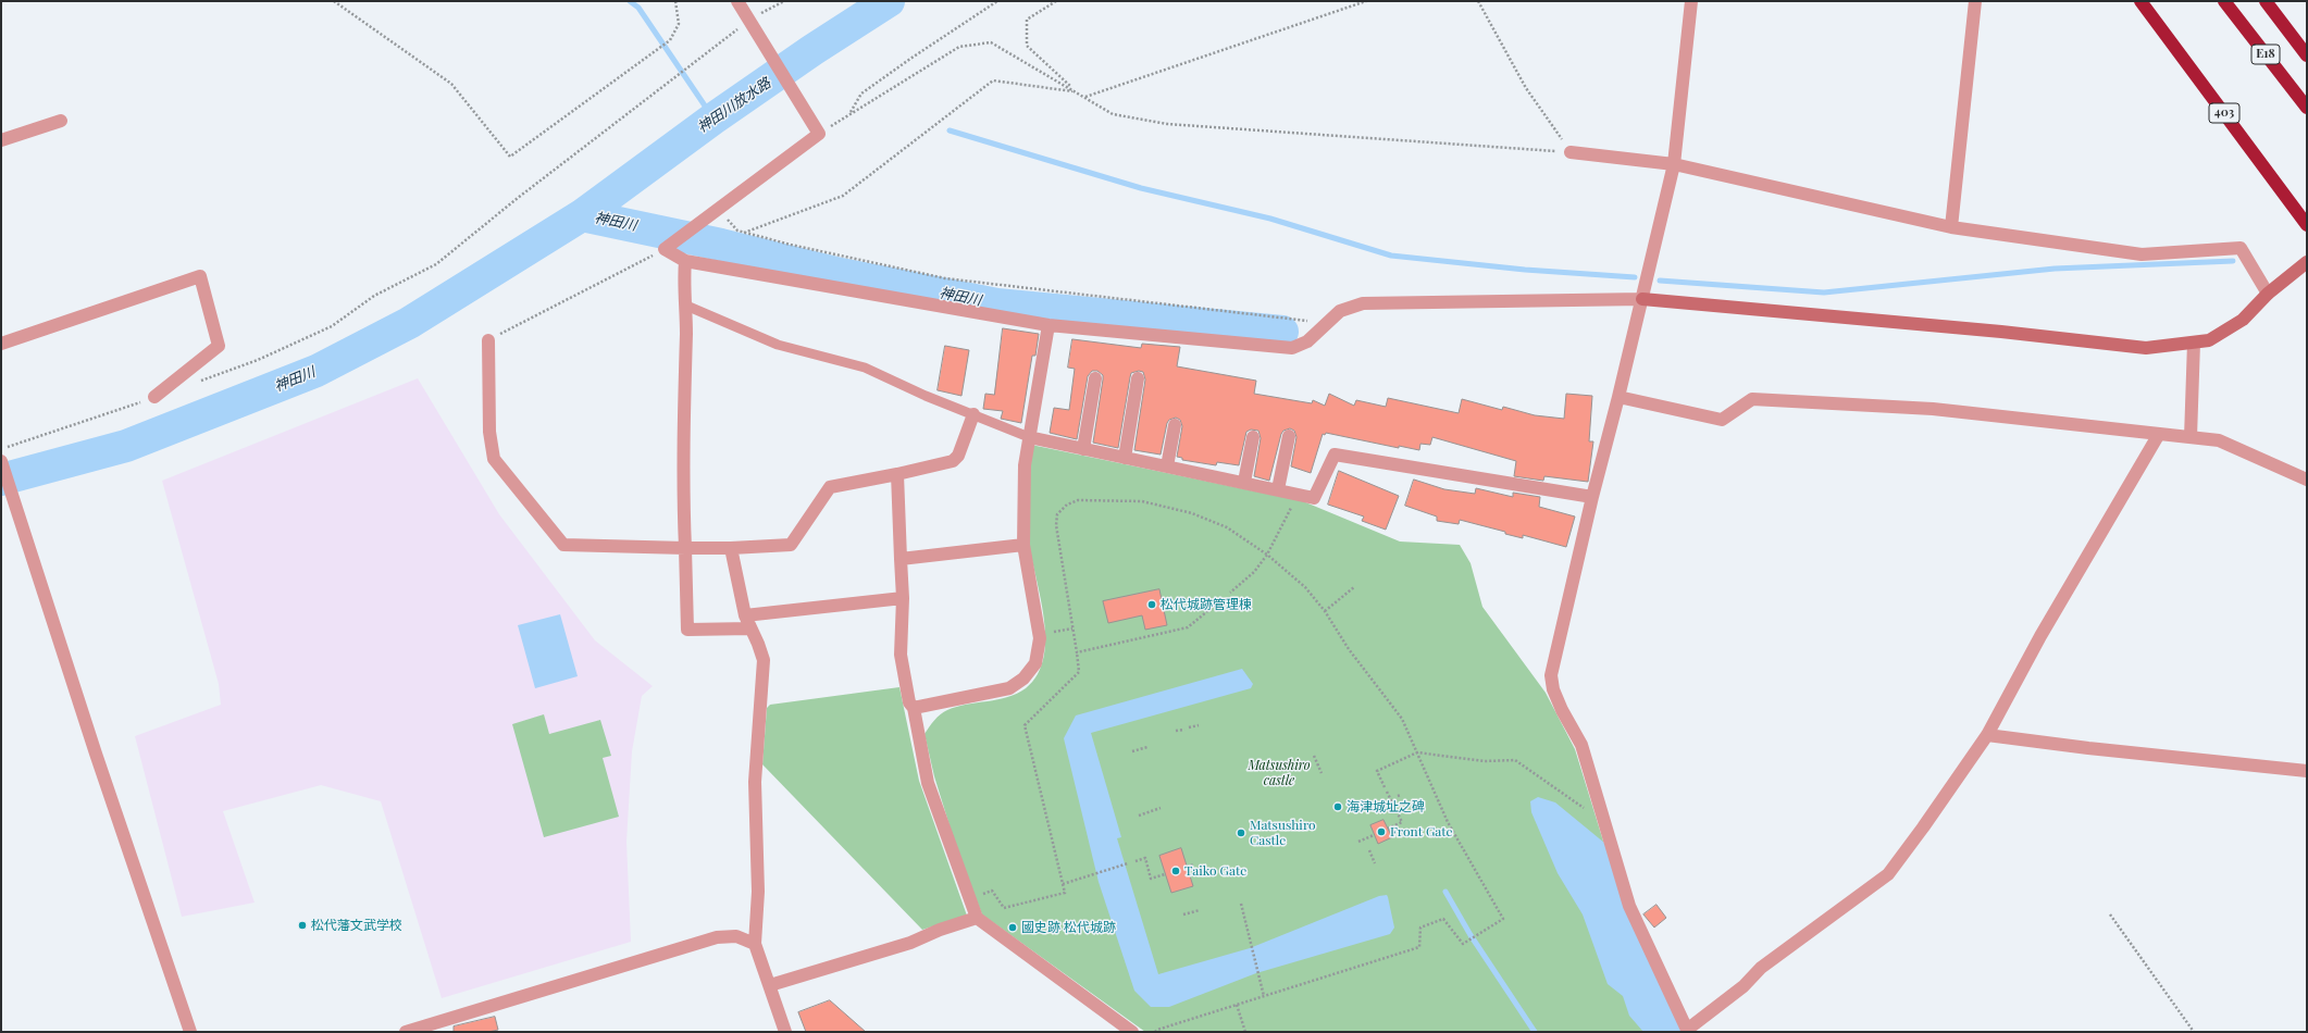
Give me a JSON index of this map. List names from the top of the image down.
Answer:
{
  "streets": {
    "highway": ["E18", "403"]
  },
  "water": ["神田川放水路", "神田川"],
  "parks": ["Matsushiro castle"],
  "places": [
    "松代城跡管理棟",
    "海津城址之碑",
    "Front Gate",
    "Matsushiro Castle",
    "Taiko Gate",
    "松代藩文武学校",
    "國史跡 松代城跡"
  ]
}
